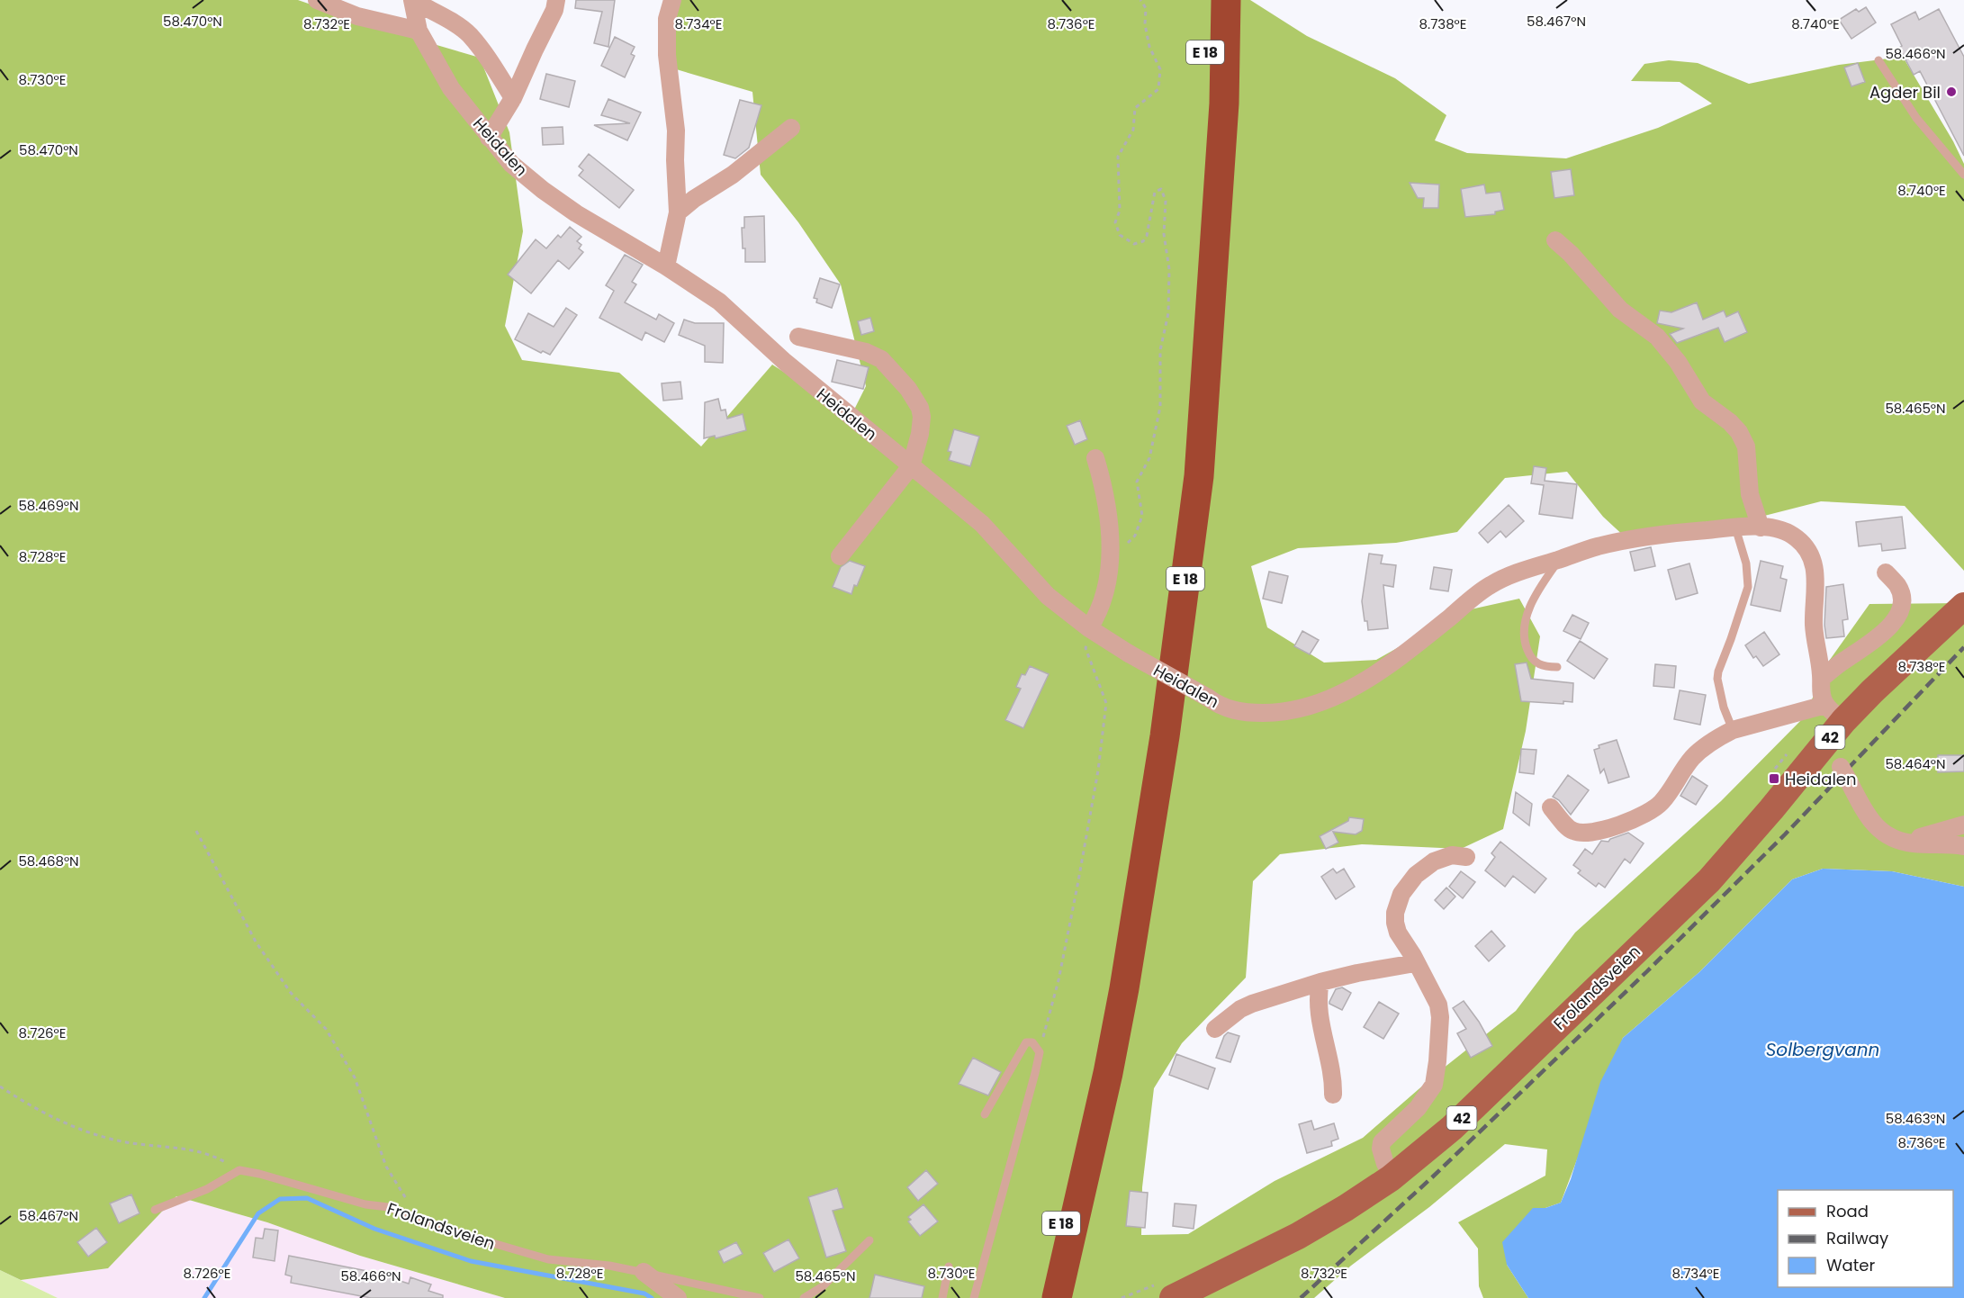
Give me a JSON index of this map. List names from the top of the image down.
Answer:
{
  "streets": {
    "highway": ["E 18"],
    "main road": ["42", "Frolandsveien"],
    "street": ["Heidalen"]
  },
  "crossings": [
    ["Heidalen", "Frolandsveien"]
  ],
  "water": ["Solbergvann"],
  "places": {
    "other": ["Agder Bil"],
    "transit": ["Heidalen"]
  },
  "legend": ["Road", "Railway", "Water"],
  "coordinates": [
    "58.470°N",
    "58.467°N",
    "8.738°E",
    "8.732°E",
    "8.734°E",
    "8.736°E",
    "8.740°E",
    "58.466°N",
    "8.730°E",
    "58.465°N",
    "58.469°N",
    "8.728°E",
    "58.464°N",
    "58.468°N",
    "8.726°E",
    "58.463°N"
  ]
}
